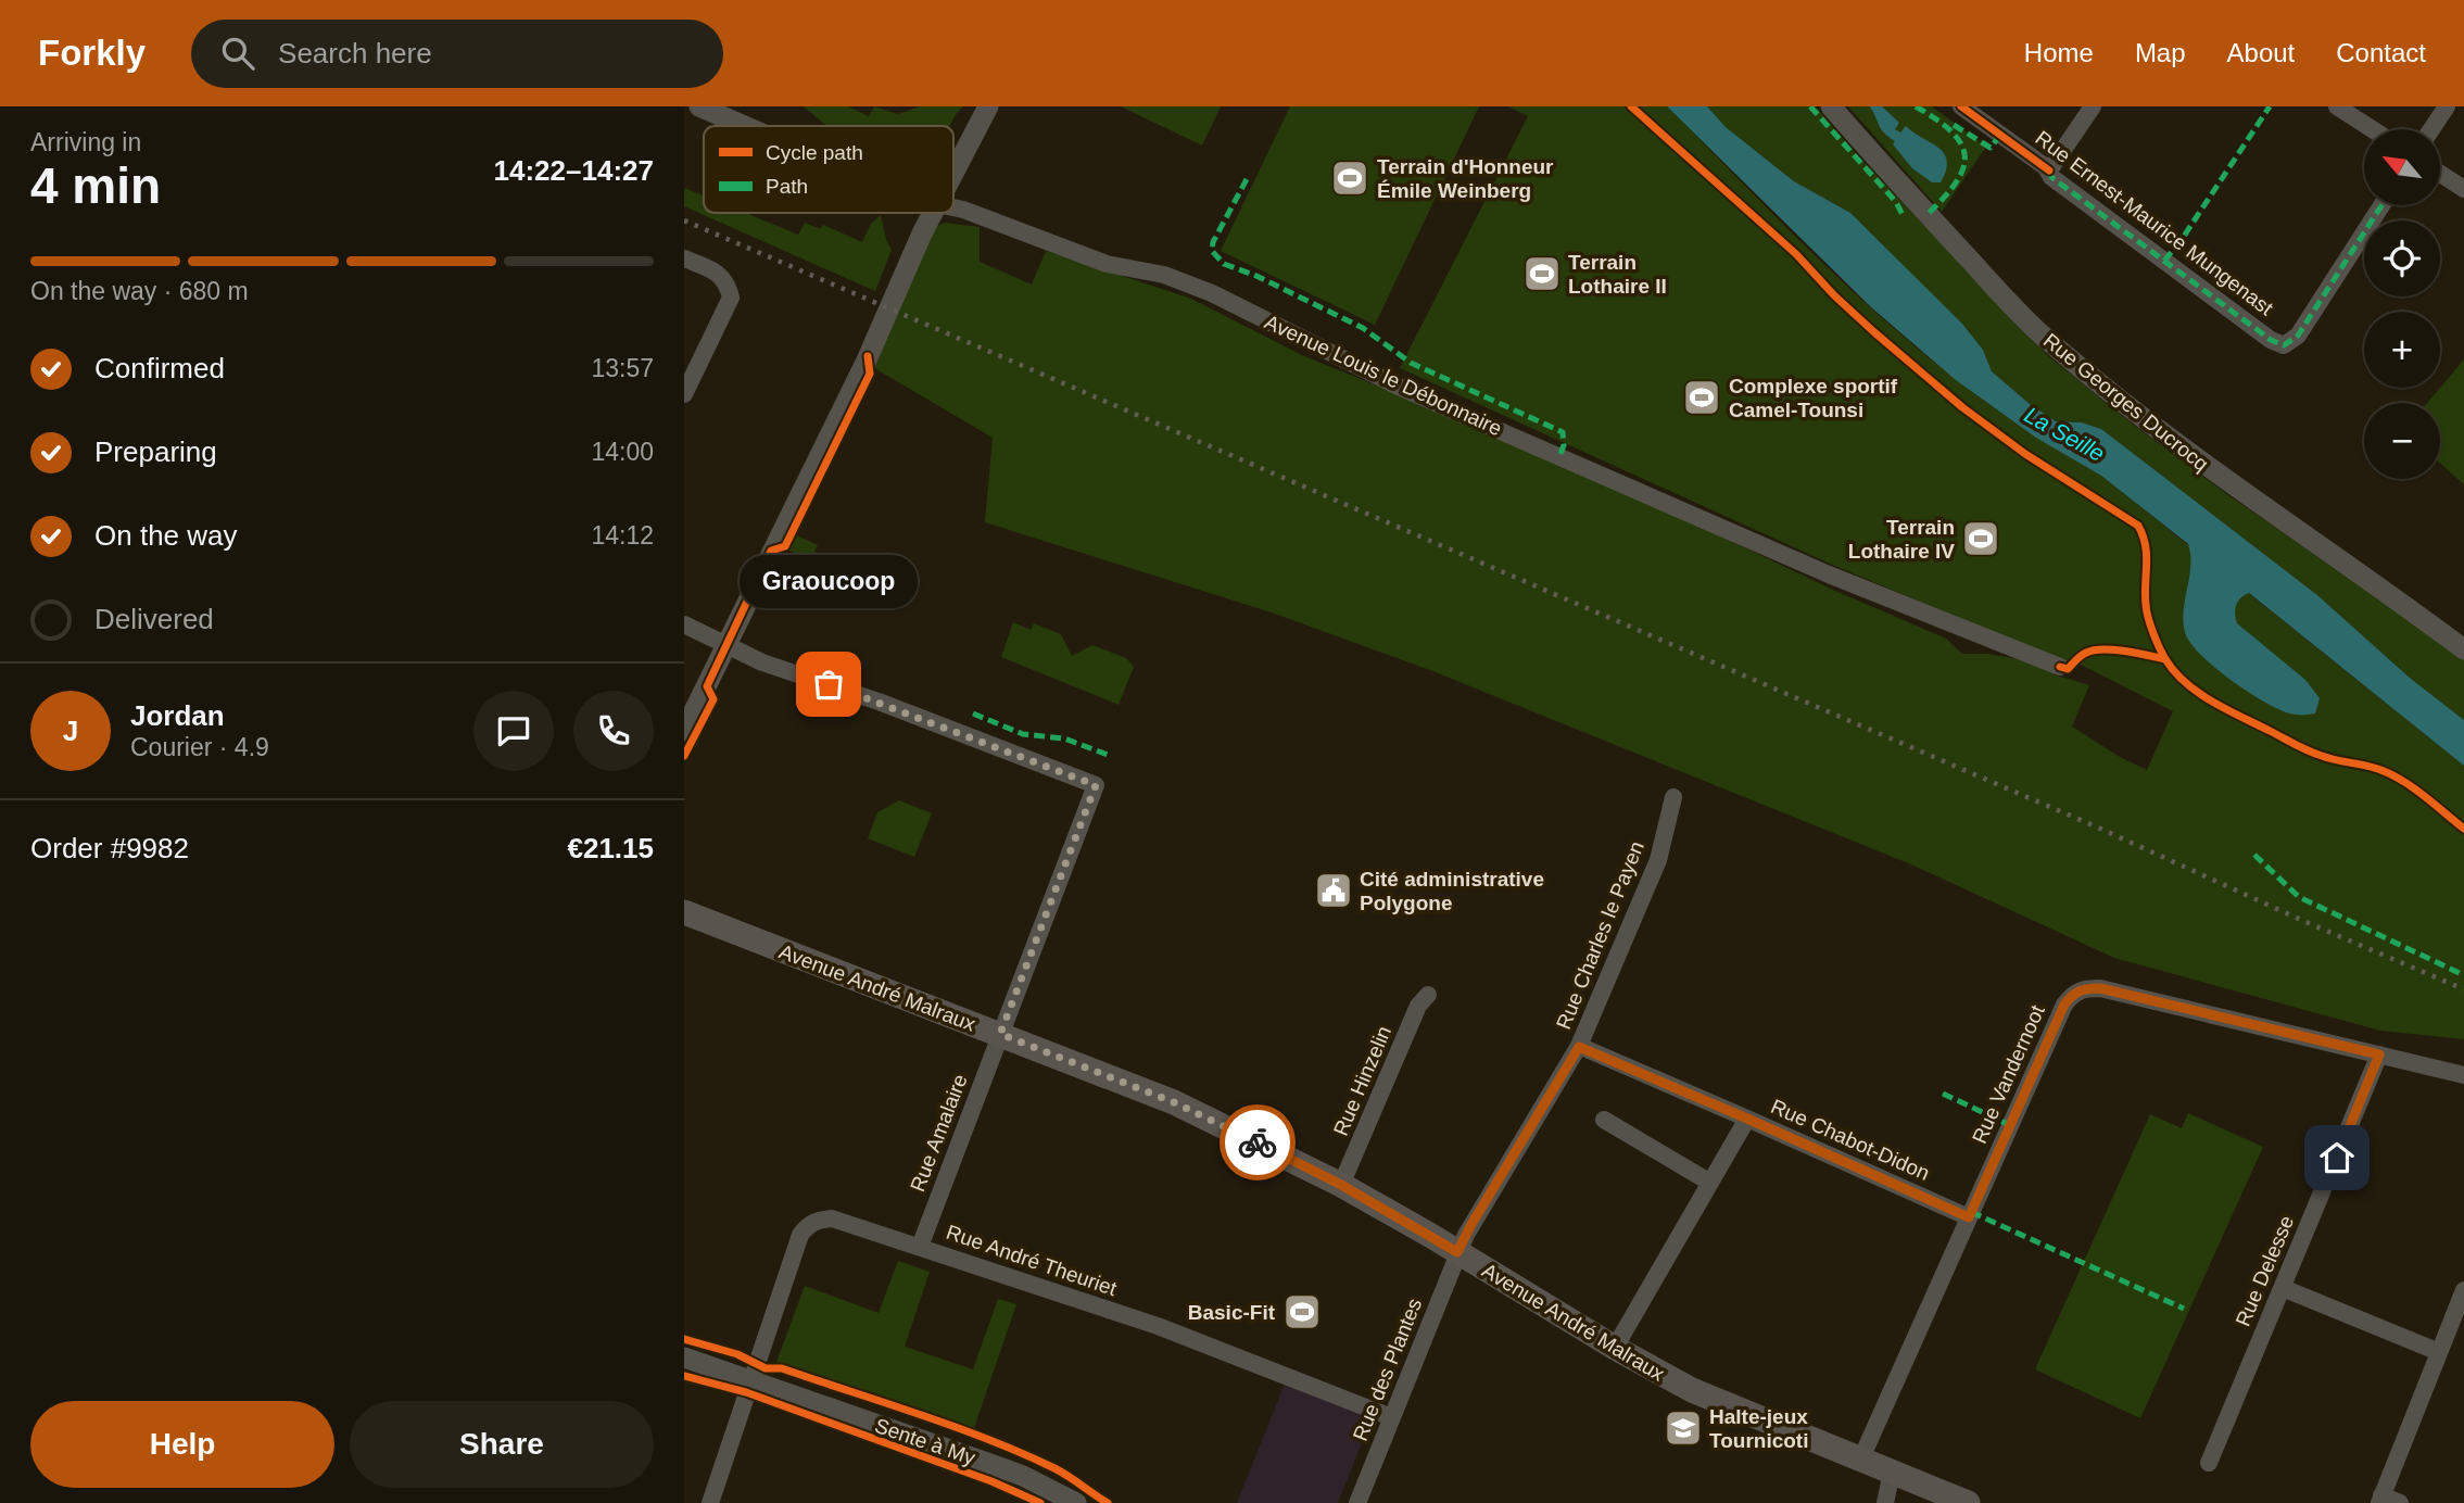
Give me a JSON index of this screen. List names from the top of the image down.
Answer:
{
  "streets": {
    "main road": ["Avenue André Malraux"],
    "street": [
      "Rue Ernest-Maurice Mungenast",
      "Avenue Louis le Débonnaire",
      "Rue Georges Ducrocq",
      "Rue Charles le Payen",
      "Rue Vandernoot",
      "Rue Hinzelin",
      "Rue Amalaire",
      "Rue Chabot-Didon",
      "Rue André Theuriet",
      "Rue Delesse",
      "Rue des Plantes",
      "Sente à My"
    ]
  },
  "crossings": [
    ["Rue Charles le Payen", "Avenue André Malraux"],
    ["Rue Charles le Payen", "Rue Chabot-Didon"],
    ["Rue Charles le Payen", "Rue des Plantes"],
    ["Avenue André Malraux", "Rue Vandernoot"],
    ["Avenue André Malraux", "Rue Hinzelin"],
    ["Avenue André Malraux", "Rue Amalaire"],
    ["Avenue André Malraux", "Rue Chabot-Didon"],
    ["Avenue André Malraux", "Rue des Plantes"],
    ["Rue Vandernoot", "Rue Chabot-Didon"],
    ["Rue Vandernoot", "Rue Delesse"],
    ["Rue Amalaire", "Rue André Theuriet"],
    ["Rue André Theuriet", "Rue des Plantes"],
    ["Rue André Theuriet", "Sente à My"]
  ],
  "water": ["La Seille"],
  "places": {
    "sports": [
      "Terrain d'Honneur Émile Weinberg",
      "Terrain Lothaire II",
      "Complexe sportif Camel-Tounsi",
      "Terrain Lothaire IV",
      "Basic-Fit"
    ],
    "other": ["Graoucoop"],
    "public building": ["Cité administrative Polygone"],
    "school or university": ["Halte-jeux Tournicoti"]
  },
  "legend": ["Cycle path", "Path"],
  "north": "top left",
  "page": {
    "header": "Forkly",
    "search": "Search here",
    "nav": [
      "Home",
      "Map",
      "About",
      "Contact"
    ],
    "heading": ["4 min", "Arriving in", "14:22–14:27"],
    "panel": [
      "Jordan",
      "Courier · 4.9",
      "Order #9982",
      "€21.15"
    ],
    "map_buttons": ["+", "−"],
    "bar": "On the way · 680 m",
    "list": [
      ["Confirmed", "13:57"],
      ["Preparing", "14:00"],
      ["On the way", "14:12"],
      "Delivered"
    ],
    "bubble": "Graoucoop",
    "round": "J",
    "buttons": ["Help", "Share"]
  }
}
